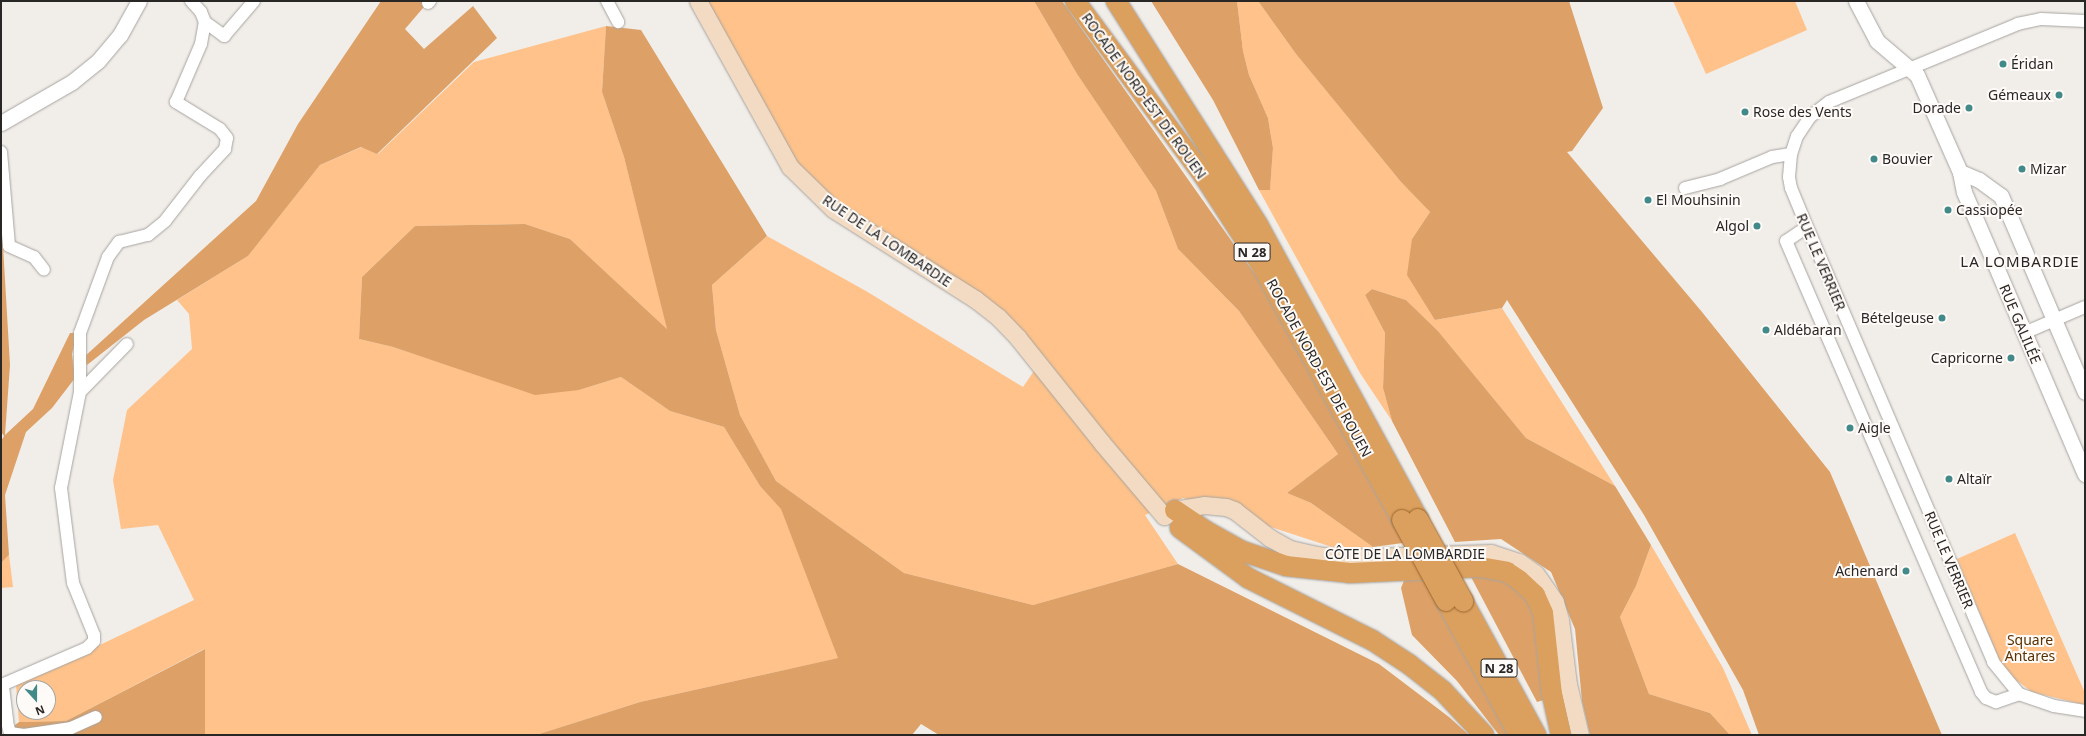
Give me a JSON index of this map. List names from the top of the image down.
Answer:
{
  "streets": {
    "highway": ["ROCADE NORD-EST DE ROUEN", "N 28"],
    "main road": ["RUE DE LA LOMBARDIE", "CÔTE DE LA LOMBARDIE"],
    "street": ["RUE LE VERRIER", "RUE GALILÉE"]
  },
  "crossings": [
    ["RUE DE LA LOMBARDIE", "CÔTE DE LA LOMBARDIE"],
    ["RUE LE VERRIER", "RUE GALILÉE"]
  ],
  "districts": ["LA LOMBARDIE"],
  "parks": ["Square Antares"],
  "places": [
    "Éridan",
    "Gémeaux",
    "Dorade",
    "Rose des Vents",
    "Bouvier",
    "Mizar",
    "El Mouhsinin",
    "Cassiopée",
    "Algol",
    "Bételgeuse",
    "Aldébaran",
    "Capricorne",
    "Aigle",
    "Altaïr",
    "Achenard"
  ],
  "north": "bottom"
}
